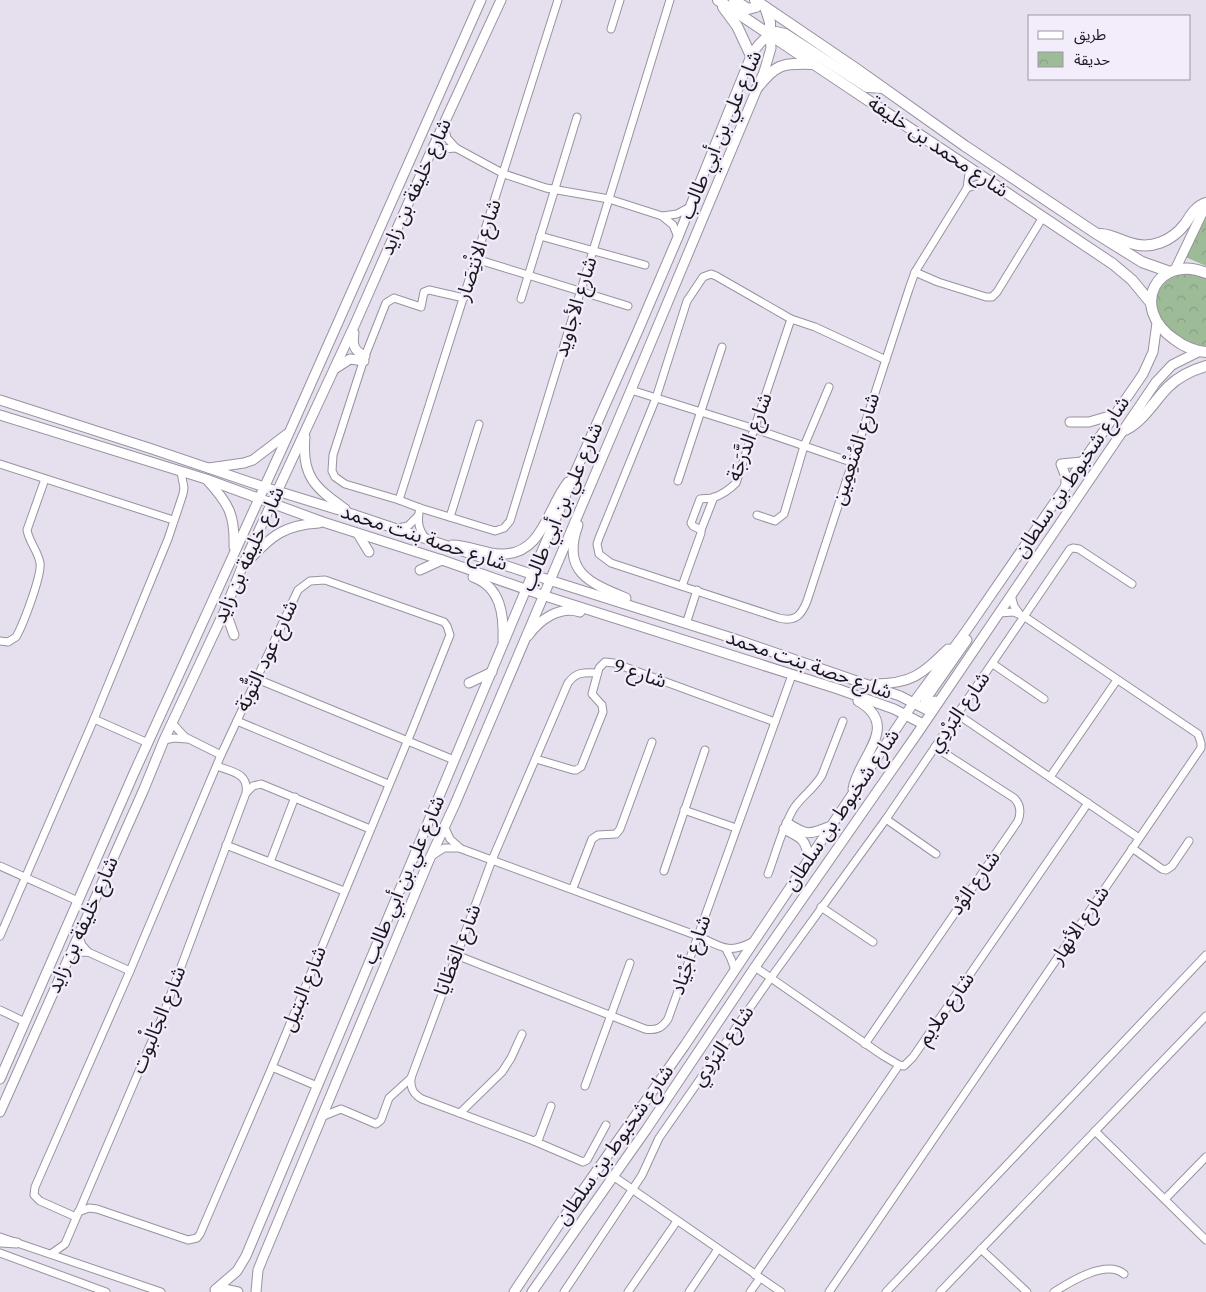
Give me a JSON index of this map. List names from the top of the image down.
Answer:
{
  "streets": {
    "highway": ["شارع محمد بن خليفة"],
    "main road": [
      "شارع علي بن أبي طالب",
      "شارع خليفة بن زايد",
      "شارع شخبوط بن سلطان",
      "شارع حصة بنت محمد"
    ],
    "street": [
      "شارع الانْتِصَار",
      "شارع الأجاويد",
      "شارع الدَّرَجَة",
      "شارع المُنْعِمِين",
      "شارع عود التُّوبَة",
      "شارع 9",
      "شارع البَرْدِي",
      "شارع الوُد",
      "شارع الأنهار",
      "شارع العَطَايَا",
      "شارع أجْيَاد",
      "شارع البتيل",
      "شارع ملايم",
      "شارع الجَالْبوت"
    ]
  },
  "crossings": [
    ["شارع علي بن أبي طالب", "شارع محمد بن خليفة"],
    ["شارع علي بن أبي طالب", "شارع حصة بنت محمد"],
    ["شارع محمد بن خليفة", "شارع المُنْعِمِين"],
    ["شارع خليفة بن زايد", "شارع حصة بنت محمد"],
    ["شارع الانْتِصَار", "شارع الأجاويد"],
    ["شارع الدَّرَجَة", "شارع المُنْعِمِين"],
    ["شارع شخبوط بن سلطان", "شارع حصة بنت محمد"],
    ["شارع حصة بنت محمد", "شارع أجْيَاد"],
    ["شارع عود التُّوبَة", "شارع البتيل"],
    ["شارع عود التُّوبَة", "شارع الجَالْبوت"],
    ["شارع 9", "شارع العَطَايَا"],
    ["شارع 9", "شارع أجْيَاد"],
    ["شارع البَرْدِي", "شارع الوُد"],
    ["شارع البَرْدِي", "شارع الأنهار"],
    ["شارع العَطَايَا", "شارع أجْيَاد"],
    ["شارع البتيل", "شارع الجَالْبوت"]
  ],
  "legend": ["طريق", "حديقة"]
}
